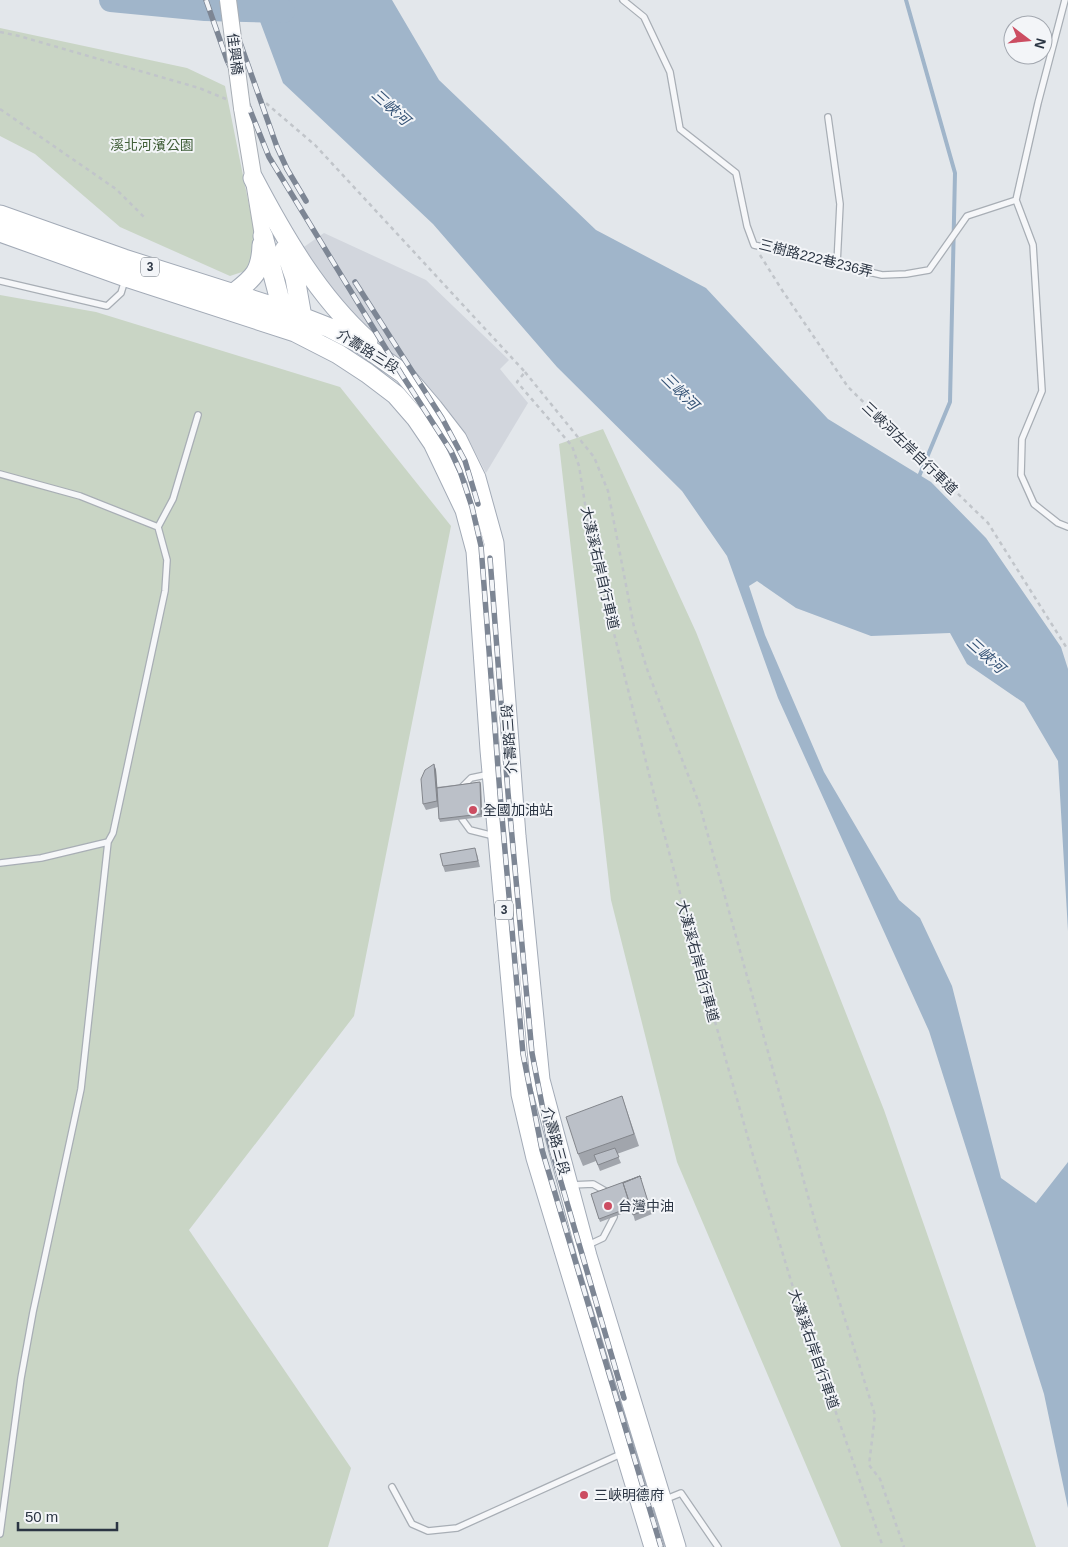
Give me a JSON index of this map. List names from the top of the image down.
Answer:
{
  "streets": {
    "main road": ["3", "介壽路三段"],
    "street": ["佳興橋"],
    "lane": ["三樹路222巷236弄"],
    "path": ["三峽河左岸自行車道", "大漢溪右岸自行車道"]
  },
  "crossings": [
    ["三樹路222巷236弄", "三峽河左岸自行車道"]
  ],
  "water": ["三峽河"],
  "parks": ["溪北河濱公園"],
  "places": ["全國加油站", "台灣中油", "三峽明德府"],
  "scale_bar": "50 m",
  "north": "right"
}
